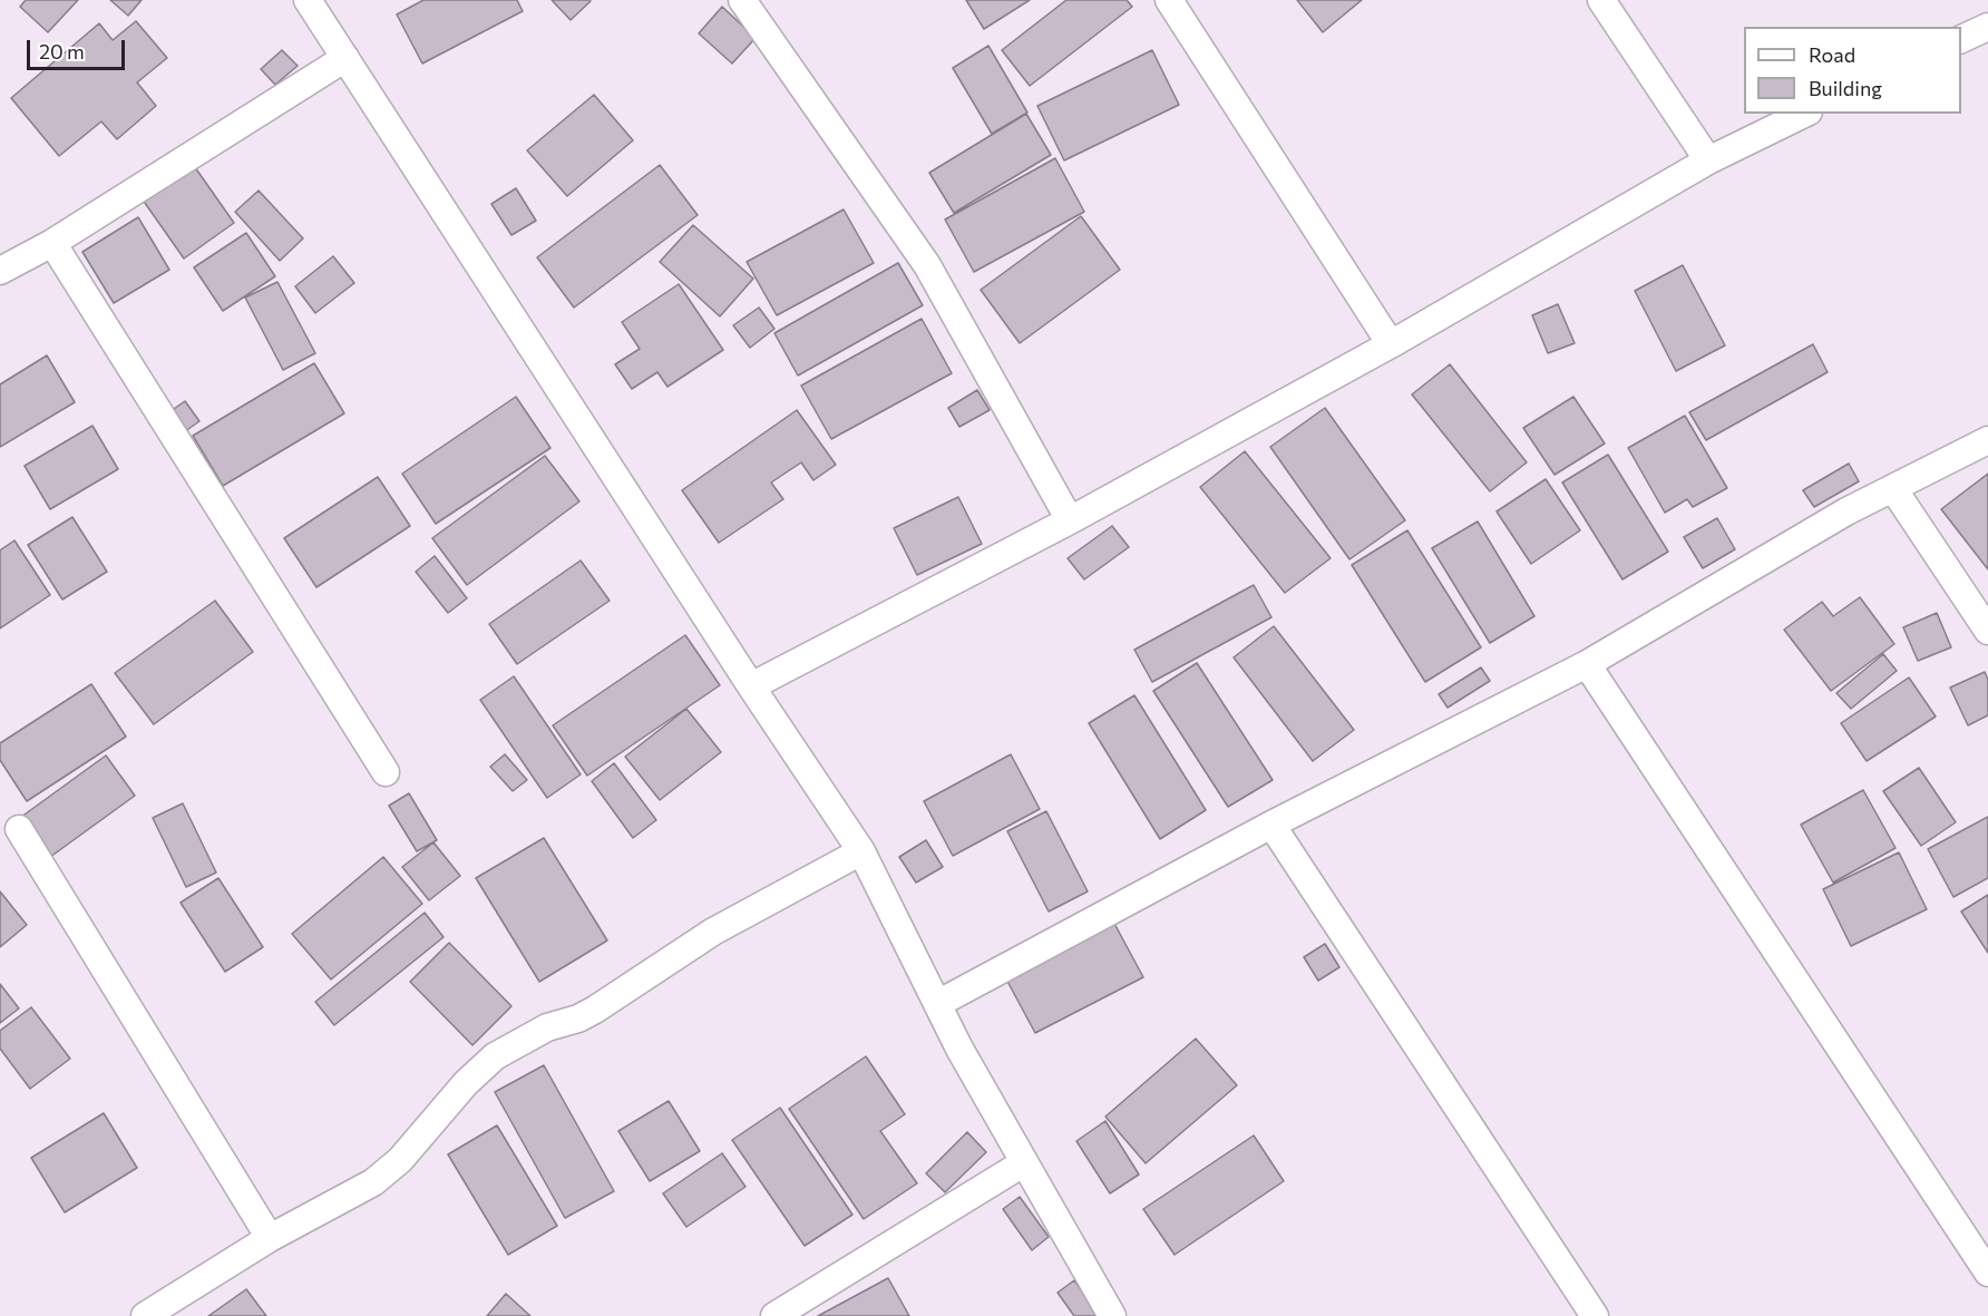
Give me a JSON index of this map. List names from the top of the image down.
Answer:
{
  "legend": ["Road", "Building"],
  "scale_bar": "20 m"
}
